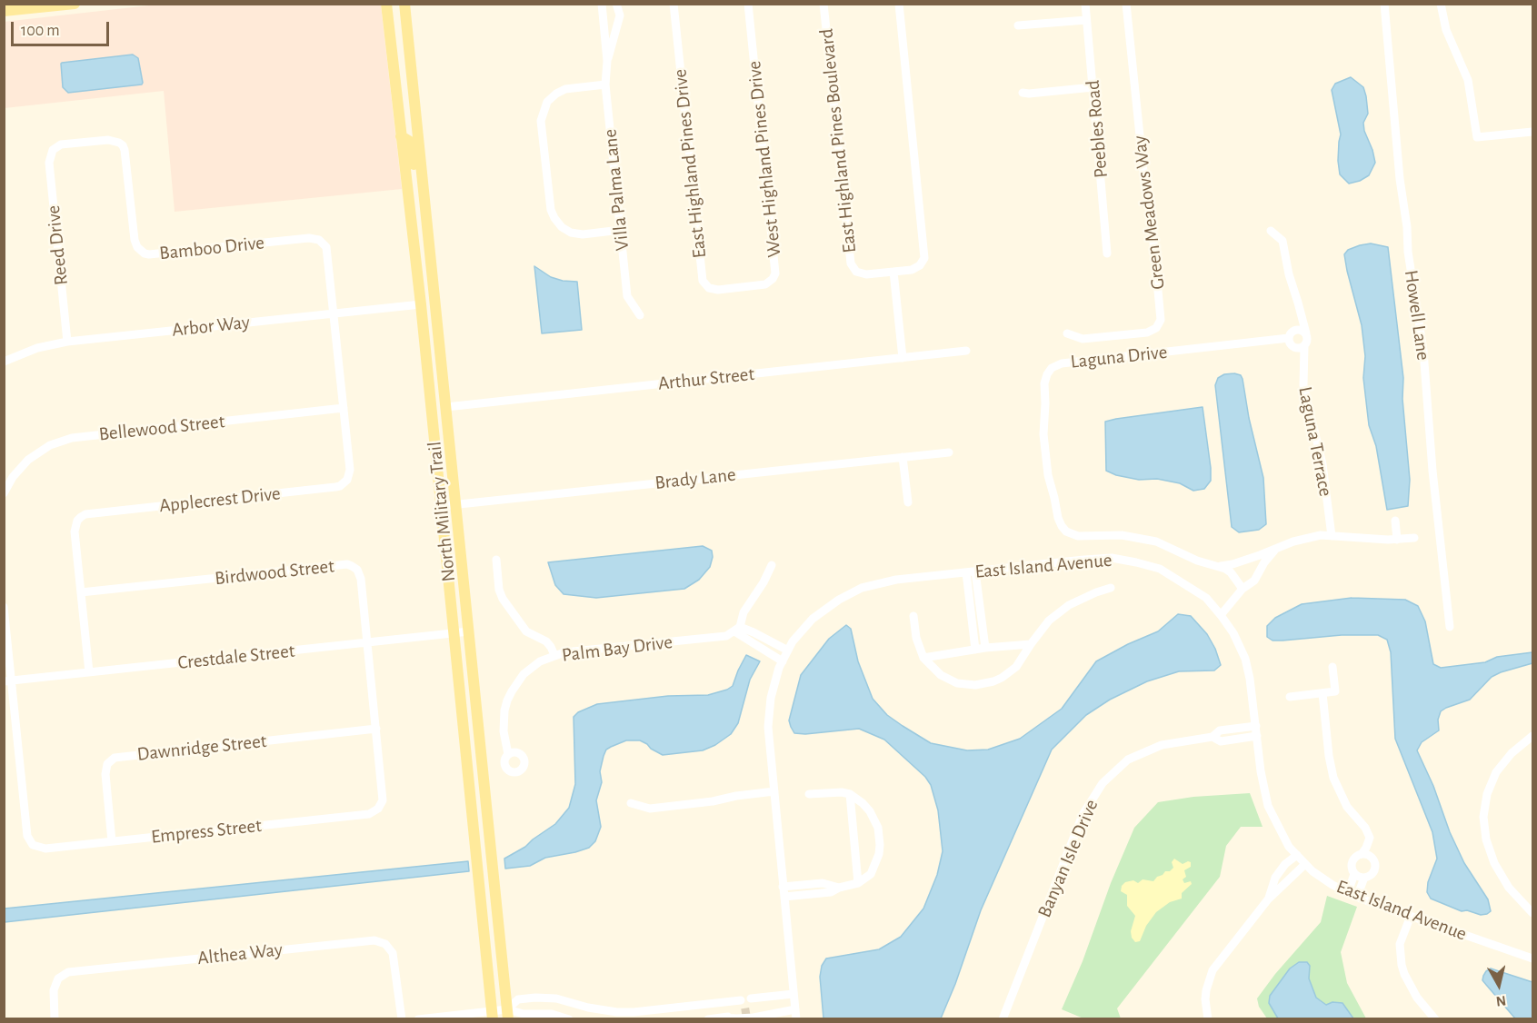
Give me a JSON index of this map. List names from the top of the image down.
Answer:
{
  "streets": {
    "main road": ["North Military Trail"],
    "street": [
      "Peebles Road",
      "East Highland Pines Boulevard",
      "West Highland Pines Drive",
      "East Highland Pines Drive",
      "Villa Palma Lane",
      "Green Meadows Way",
      "Reed Drive",
      "Bamboo Drive",
      "Howell Lane",
      "Arbor Way",
      "Laguna Drive",
      "Arthur Street",
      "Bellewood Street",
      "Laguna Terrace",
      "Brady Lane",
      "Applecrest Drive",
      "East Island Avenue",
      "Birdwood Street",
      "Palm Bay Drive",
      "Crestdale Street",
      "Dawnridge Street",
      "Empress Street",
      "Banyan Isle Drive",
      "Althea Way"
    ]
  },
  "crossings": [
    ["West Highland Pines Drive", "East Highland Pines Drive"],
    ["Reed Drive", "Bamboo Drive"],
    ["Reed Drive", "Arbor Way"],
    ["Bamboo Drive", "Arbor Way"],
    ["Bamboo Drive", "Applecrest Drive"],
    ["Arbor Way", "Applecrest Drive"],
    ["Arbor Way", "North Military Trail"],
    ["Laguna Drive", "Laguna Terrace"],
    ["Arthur Street", "North Military Trail"],
    ["Bellewood Street", "Applecrest Drive"],
    ["Brady Lane", "North Military Trail"],
    ["Applecrest Drive", "Birdwood Street"],
    ["Applecrest Drive", "Crestdale Street"],
    ["North Military Trail", "Crestdale Street"],
    ["East Island Avenue", "Banyan Isle Drive"],
    ["Birdwood Street", "Crestdale Street"],
    ["Birdwood Street", "Dawnridge Street"],
    ["Birdwood Street", "Empress Street"],
    ["Crestdale Street", "Empress Street"],
    ["Dawnridge Street", "Empress Street"]
  ],
  "scale_bar": "100 m",
  "north": "bottom"
}
